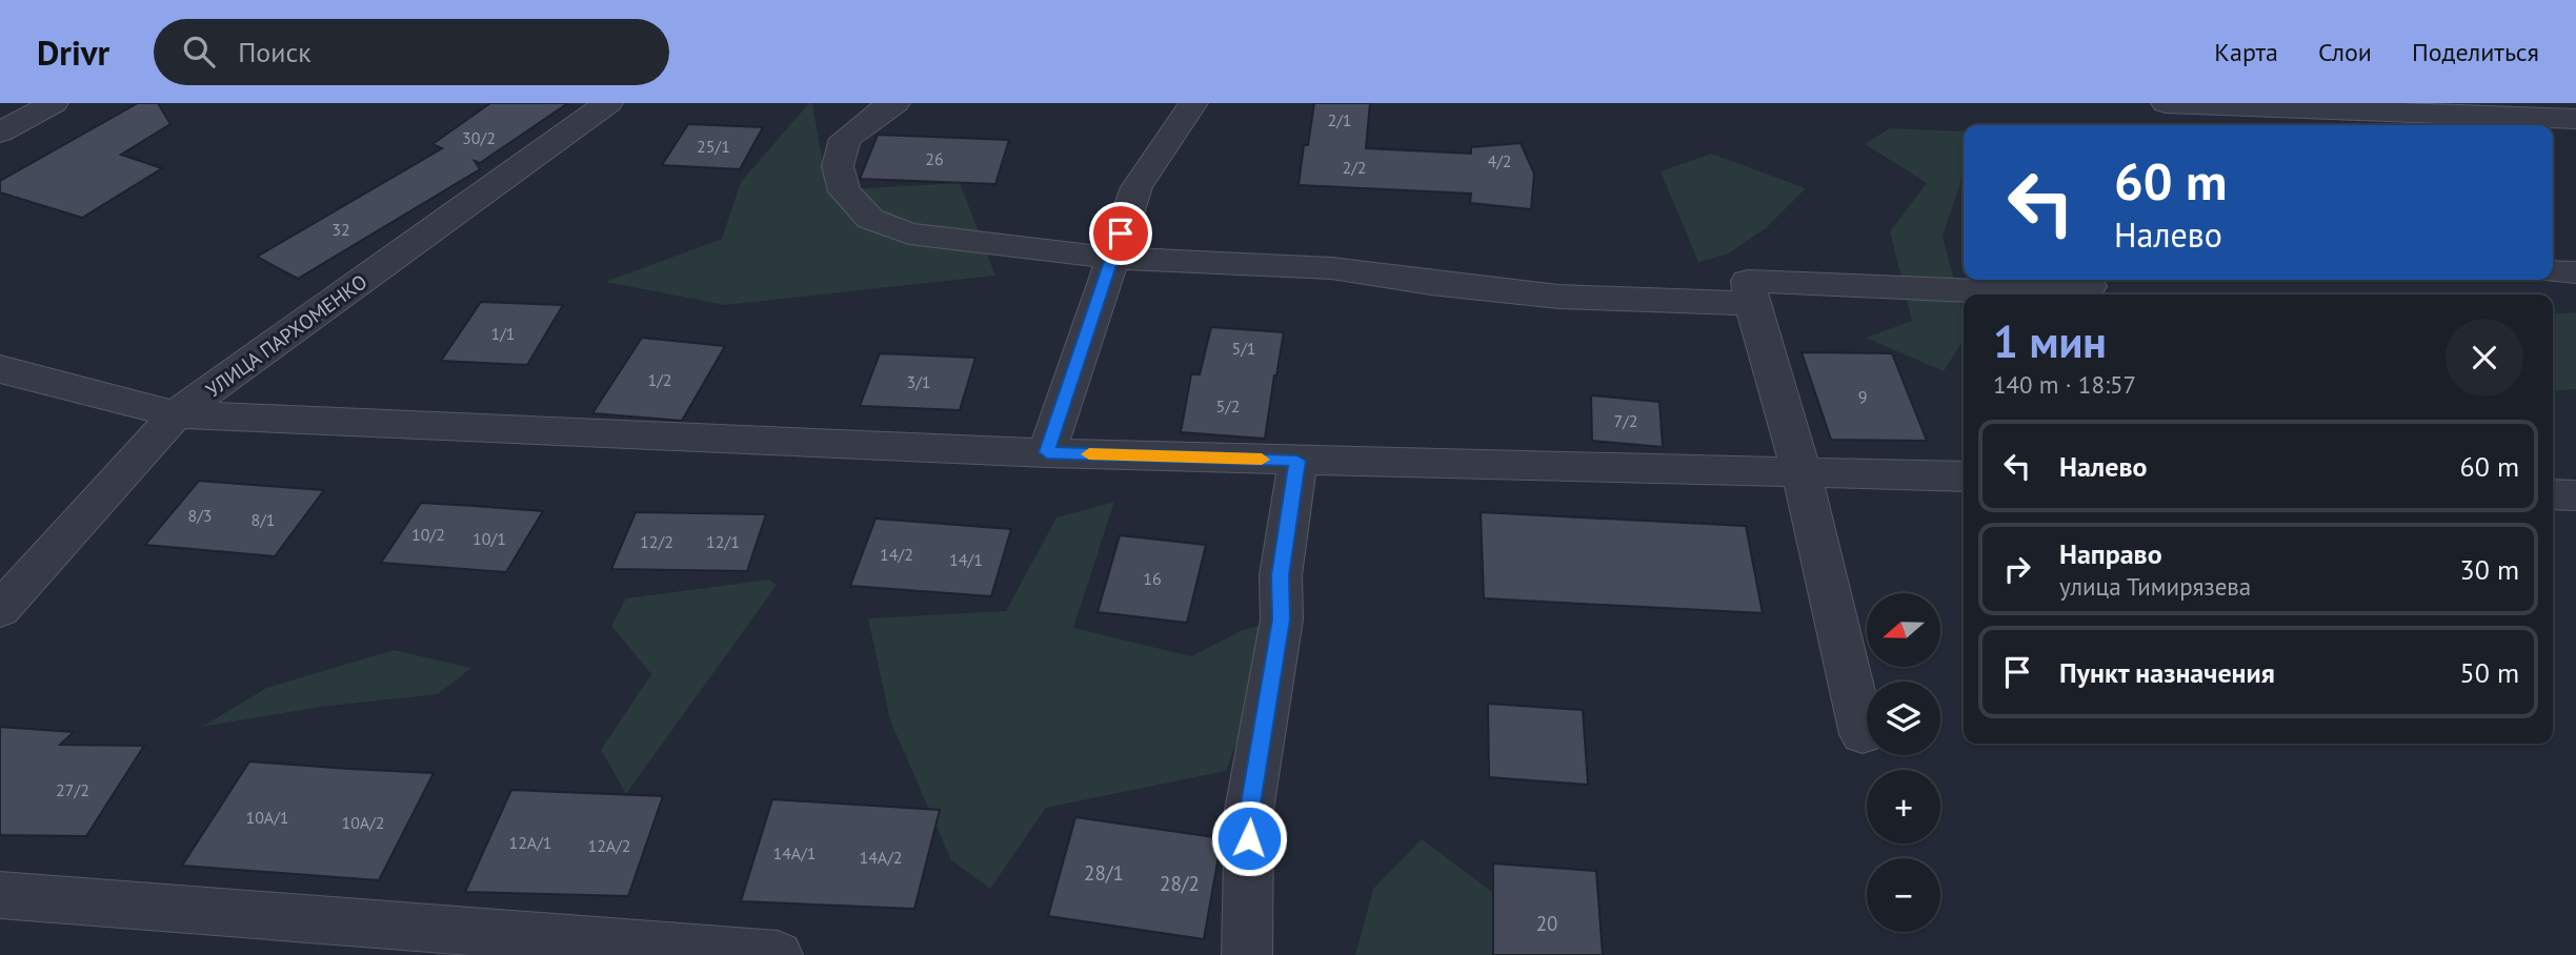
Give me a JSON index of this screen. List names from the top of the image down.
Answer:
{
  "streets": {
    "street": ["УЛИЦА ПАРХОМЕНКО"]
  },
  "house_numbers": [
    "2/1",
    "30/2",
    "25/1",
    "26",
    "4/2",
    "2/2",
    "32",
    "1/1",
    "5/1",
    "1/2",
    "3/1",
    "9",
    "5/2",
    "7/2",
    "8/3",
    "8/1",
    "10/2",
    "10/1",
    "12/2",
    "12/1",
    "14/2",
    "14/1",
    "16",
    "27/2",
    "10А/1",
    "10А/2",
    "12А/1",
    "12А/2",
    "14А/1",
    "14А/2",
    "28/1",
    "28/2",
    "20"
  ],
  "north": "left",
  "page": {
    "header": "Drivr",
    "search": "Поиск",
    "nav": ["Карта", "Слои", "Поделиться"],
    "turn": ["60 m", "Налево"],
    "heading": ["1 мин", "140 m · 18:57"],
    "list": [
      {
        "name": "Налево",
        "value": "60 m"
      },
      {
        "name": "Направо",
        "note": "улица Тимирязева",
        "value": "30 m"
      },
      {
        "name": "Пункт назначения",
        "value": "50 m"
      }
    ],
    "map_buttons": ["+", "−"]
  }
}
